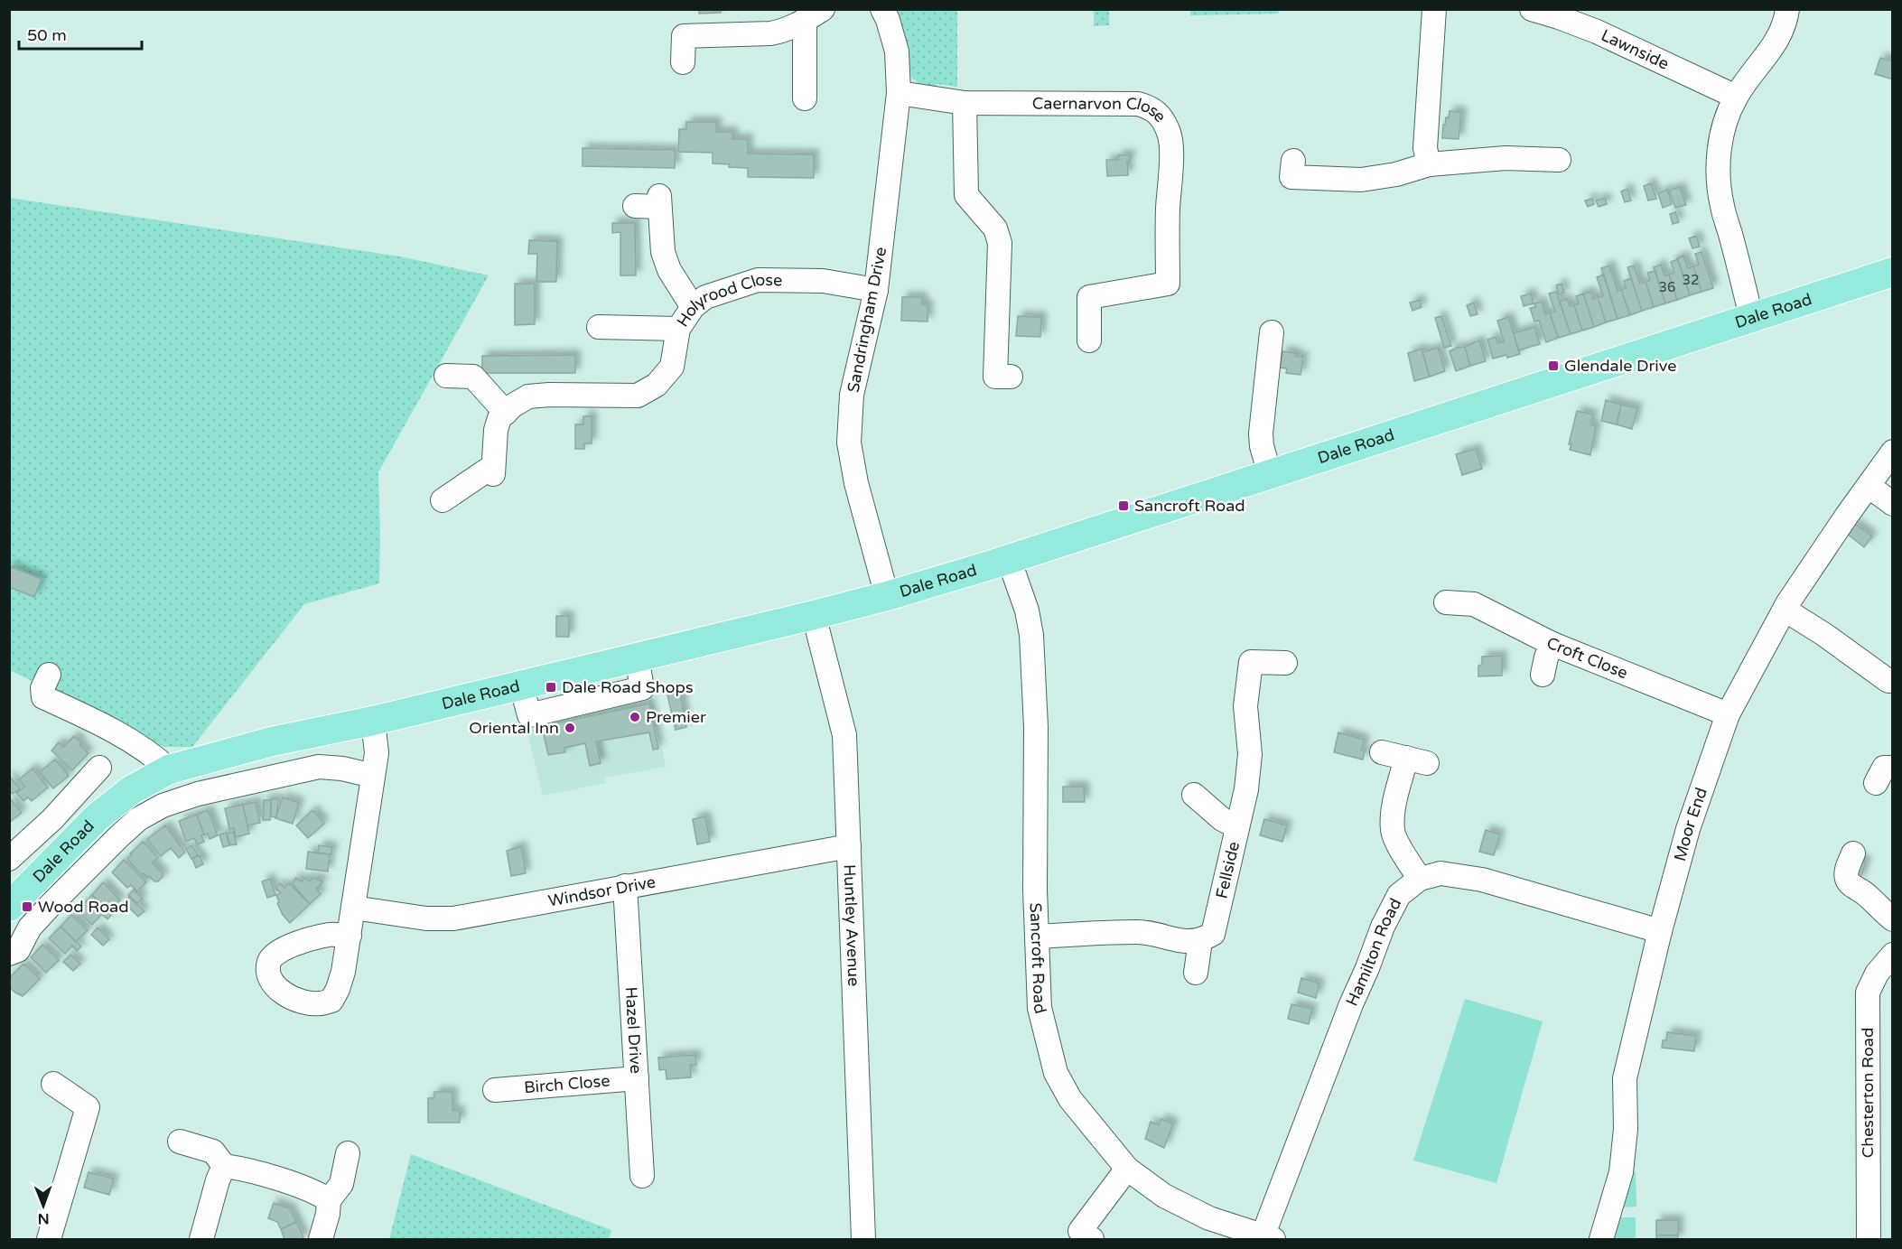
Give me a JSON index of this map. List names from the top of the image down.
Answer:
{
  "streets": {
    "main road": ["Dale Road"],
    "street": [
      "Lawnside",
      "Caernarvon Close",
      "Holyrood Close",
      "Sandringham Drive",
      "Croft Close",
      "Moor End",
      "Fellside",
      "Windsor Drive",
      "Huntley Avenue",
      "Hamilton Road",
      "Sancroft Road",
      "Hazel Drive",
      "Birch Close",
      "Chesterton Road"
    ]
  },
  "crossings": [
    ["Caernarvon Close", "Sandringham Drive"],
    ["Holyrood Close", "Sandringham Drive"],
    ["Dale Road", "Sandringham Drive"],
    ["Dale Road", "Huntley Avenue"],
    ["Dale Road", "Sancroft Road"],
    ["Croft Close", "Moor End"],
    ["Moor End", "Hamilton Road"],
    ["Windsor Drive", "Huntley Avenue"],
    ["Windsor Drive", "Hazel Drive"],
    ["Hamilton Road", "Sancroft Road"],
    ["Hazel Drive", "Birch Close"]
  ],
  "places": {
    "transit": [
      "Glendale Drive",
      "Sancroft Road",
      "Dale Road Shops",
      "Wood Road"
    ],
    "other": ["Premier", "Oriental Inn"]
  },
  "house_numbers": ["32", "36"],
  "scale_bar": "50 m",
  "north": "bottom"
}
